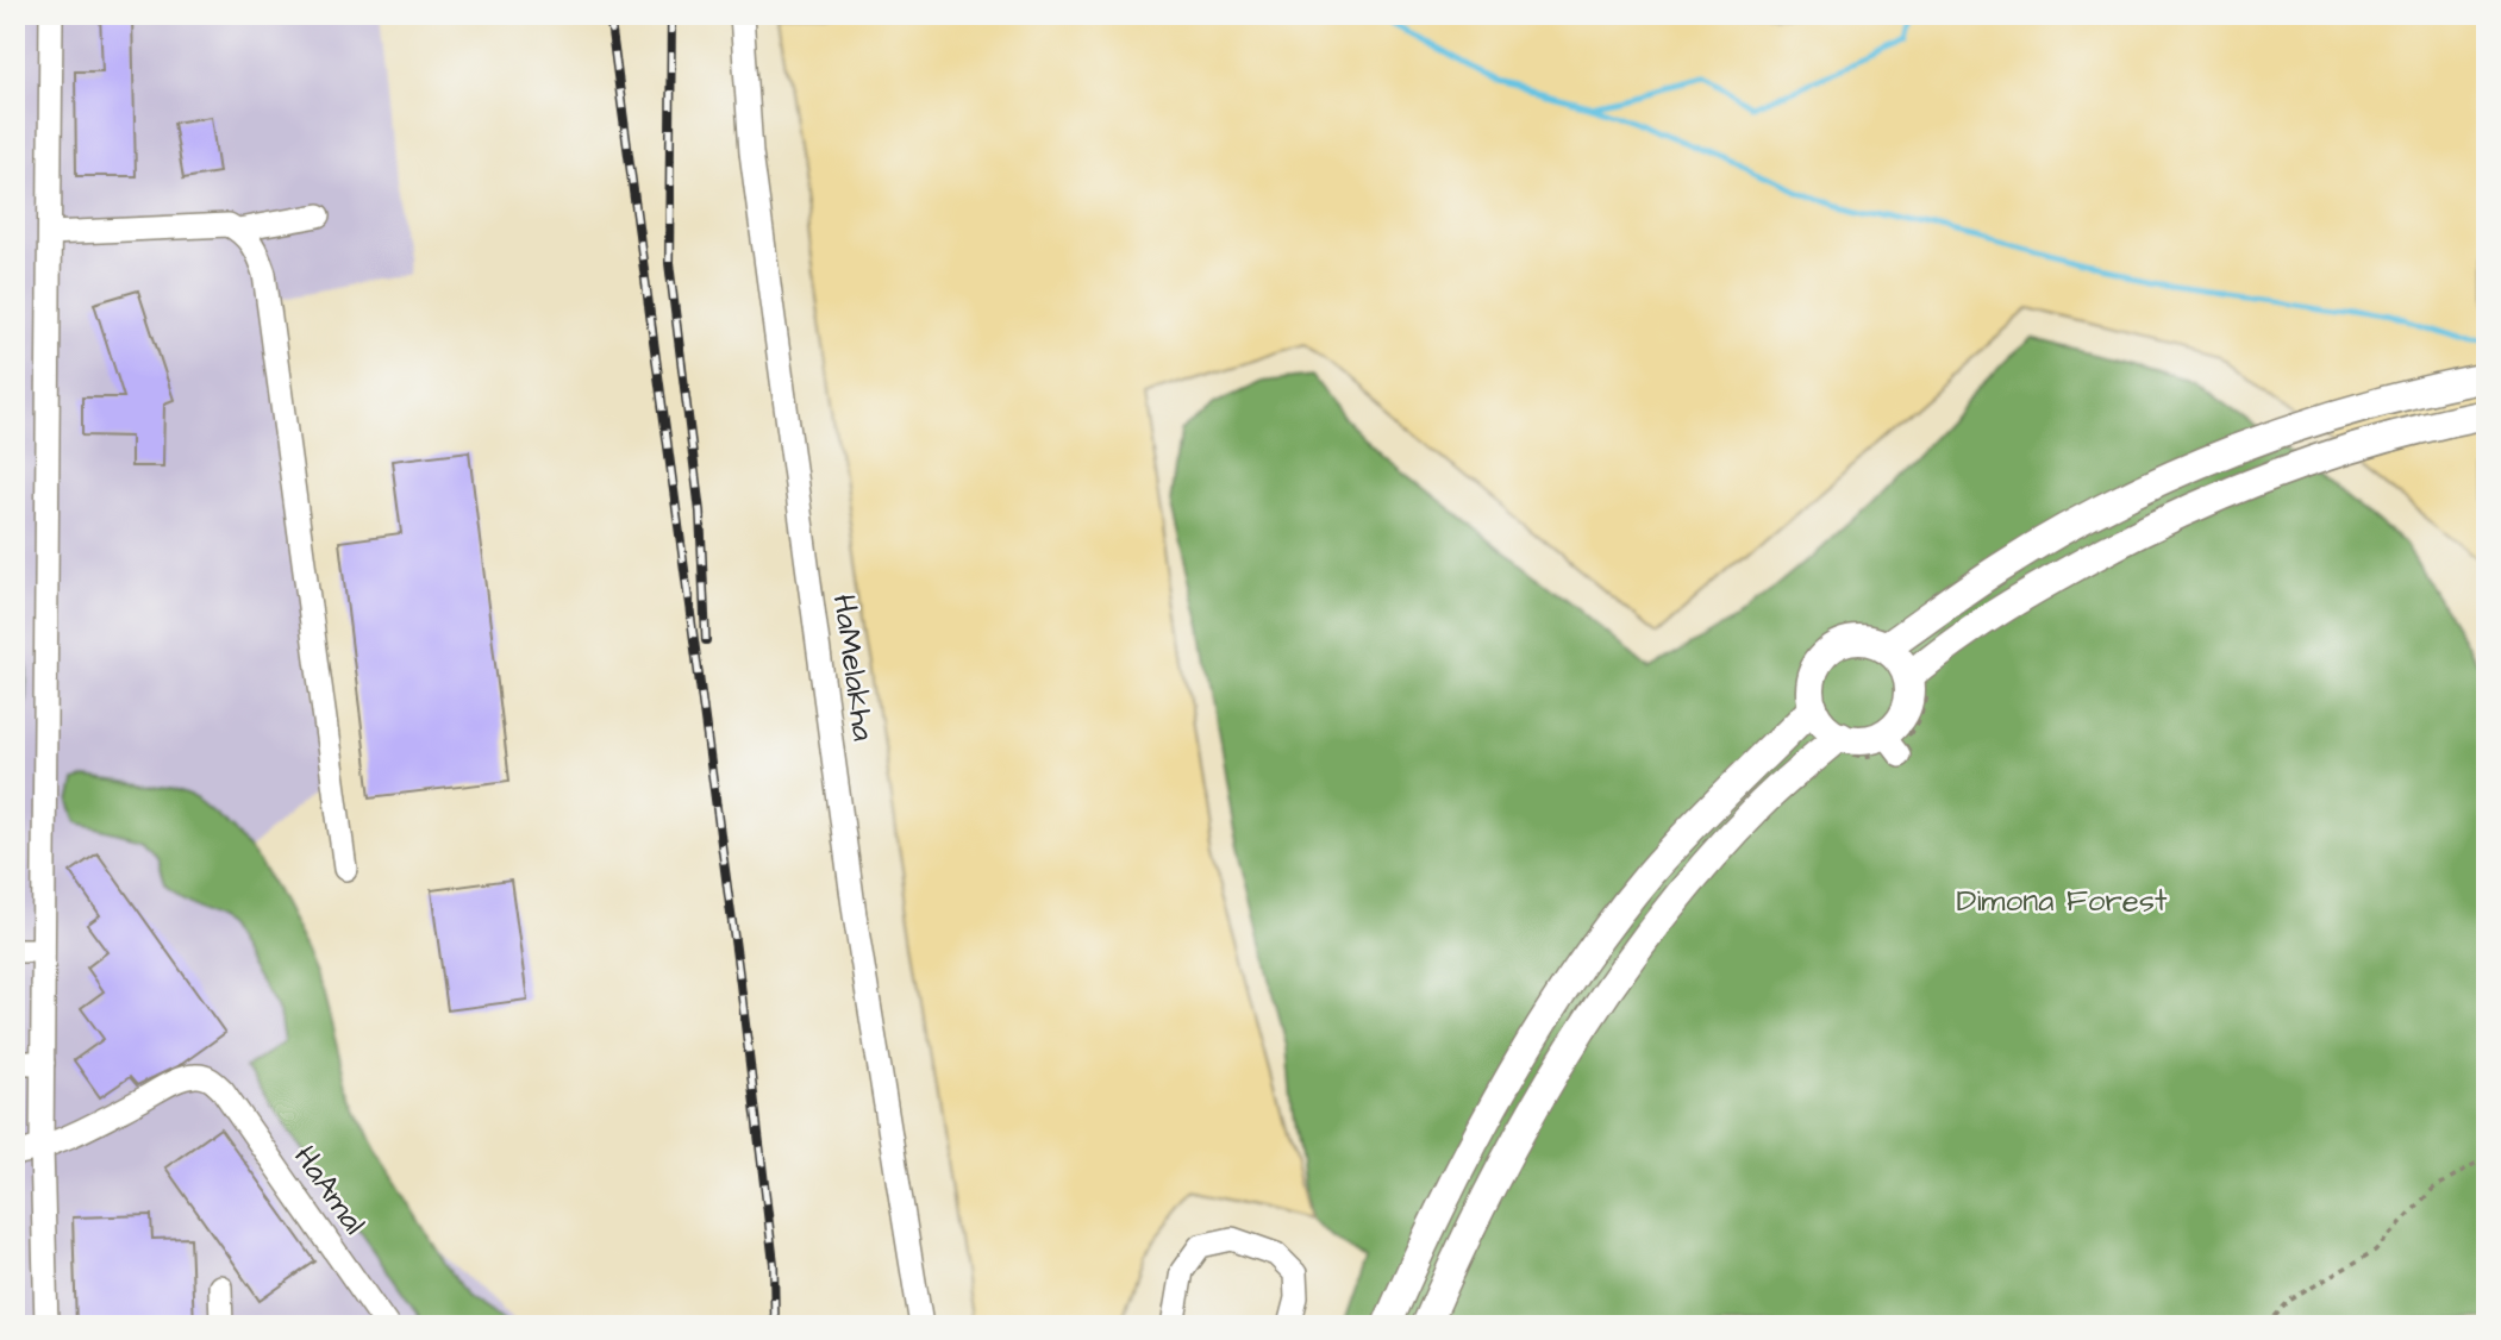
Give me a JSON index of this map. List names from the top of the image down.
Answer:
{
  "streets": {
    "street": ["HaMelakha", "HaAmal"]
  },
  "parks": ["Dimona Forest"]
}
